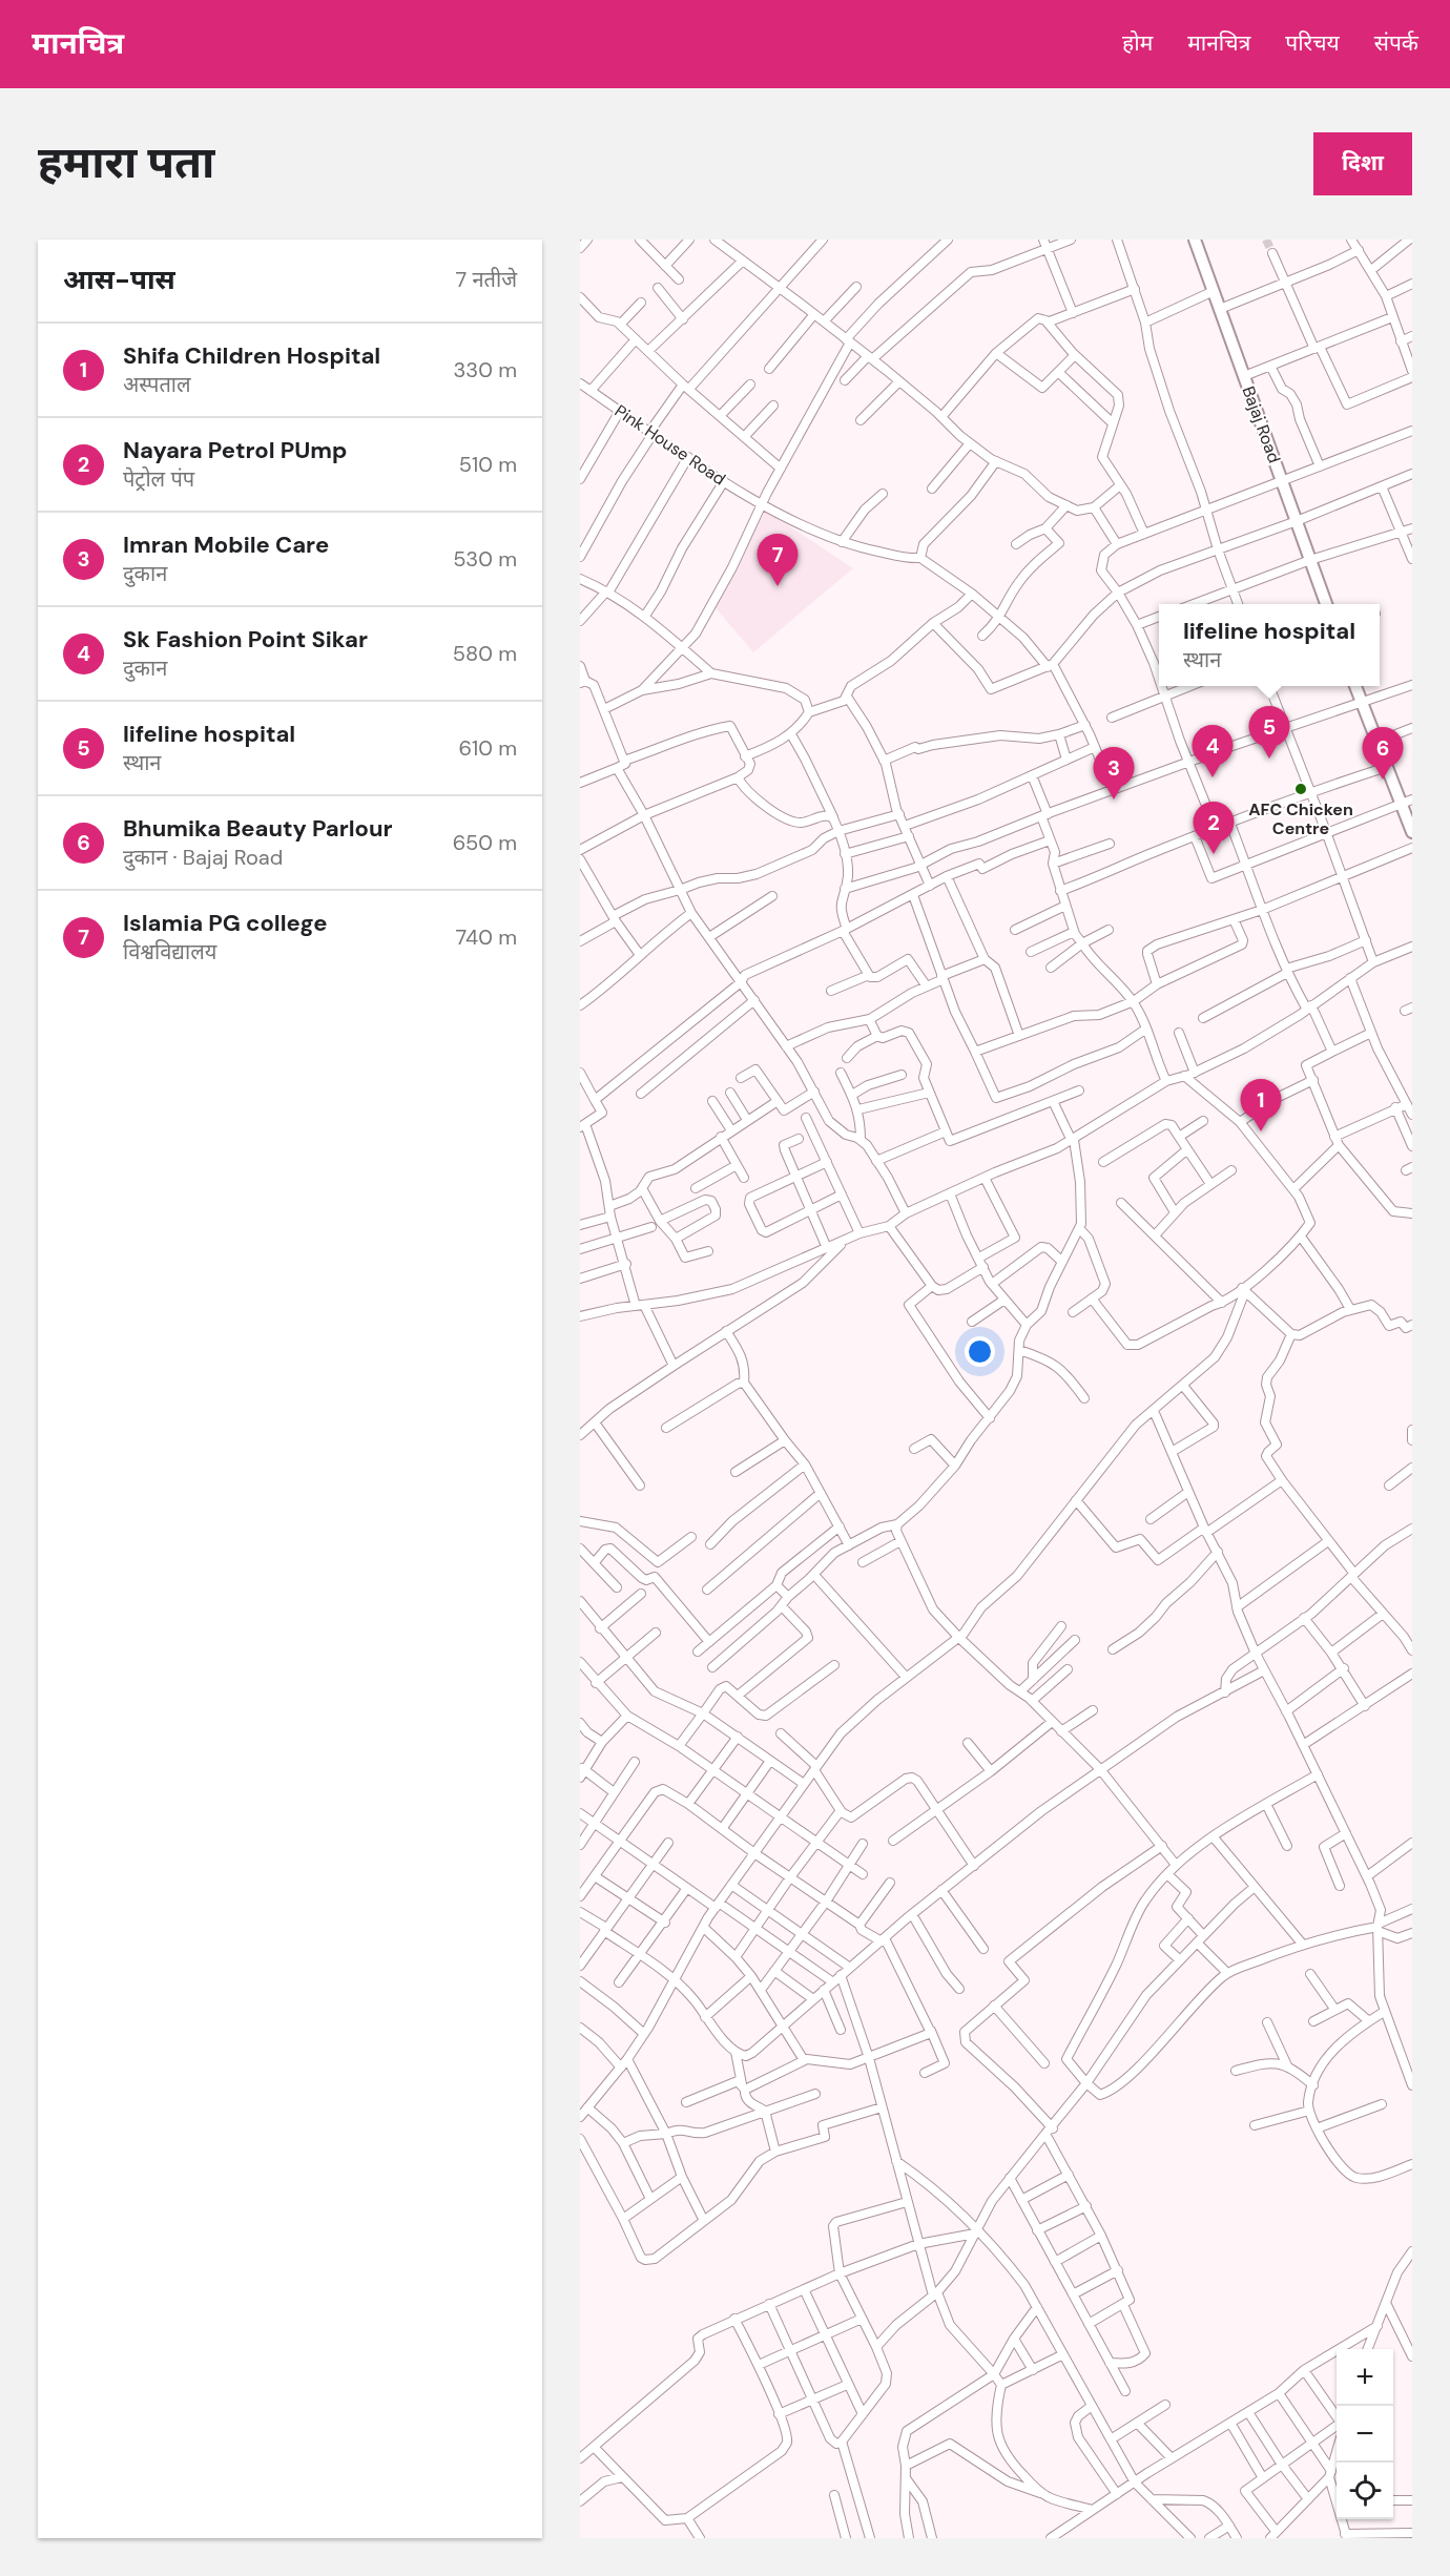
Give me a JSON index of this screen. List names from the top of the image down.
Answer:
{
  "streets": {
    "street": ["Bajaj Road", "Pink House Road"]
  },
  "places": ["AFC Chicken Centre"],
  "page": {
    "header": "मानचित्र",
    "nav": [
      "होम",
      "मानचित्र",
      "परिचय",
      "संपर्क"
    ],
    "buttons": "दिशा",
    "title": "हमारा पता",
    "heading": ["आस-पास", "7 नतीजे"],
    "list": [
      {
        "mark": "1",
        "name": "Shifa Children Hospital",
        "note": "अस्पताल",
        "value": "330 m"
      },
      {
        "mark": "2",
        "name": "Nayara Petrol PUmp",
        "note": "पेट्रोल पंप",
        "value": "510 m"
      },
      {
        "mark": "3",
        "name": "Imran Mobile Care",
        "note": "दुकान",
        "value": "530 m"
      },
      {
        "mark": "4",
        "name": "Sk Fashion Point Sikar",
        "note": "दुकान",
        "value": "580 m"
      },
      {
        "mark": "5",
        "name": "lifeline hospital",
        "note": "स्थान",
        "value": "610 m"
      },
      {
        "mark": "6",
        "name": "Bhumika Beauty Parlour",
        "note": "दुकान · Bajaj Road",
        "value": "650 m"
      },
      {
        "mark": "7",
        "name": "Islamia PG college",
        "note": "विश्वविद्यालय",
        "value": "740 m"
      }
    ],
    "pins": [
      "7",
      "5",
      "4",
      "6",
      "3",
      "2",
      "1"
    ],
    "popup": ["lifeline hospital", "स्थान"],
    "map_buttons": ["+", "−"]
  }
}
